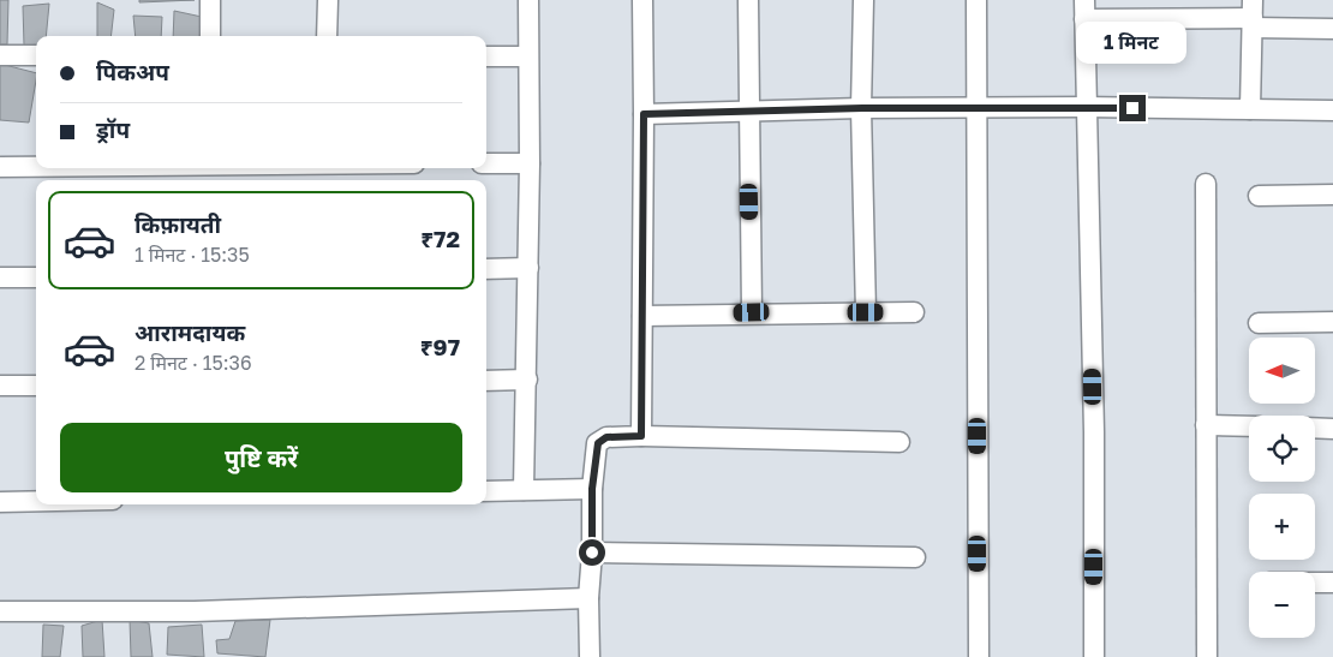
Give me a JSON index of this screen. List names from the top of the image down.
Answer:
{
  "north": "left",
  "page": {
    "bubble": "1 मिनट",
    "banner": ["पिकअप", "ड्रॉप"],
    "list": [
      {
        "name": "किफ़ायती",
        "note": "1 मिनट · 15:35",
        "value": "₹72"
      },
      {
        "name": "आरामदायक",
        "note": "2 मिनट · 15:36",
        "value": "₹97"
      }
    ],
    "map_buttons": ["+", "−"],
    "buttons": "पुष्टि करें"
  }
}
